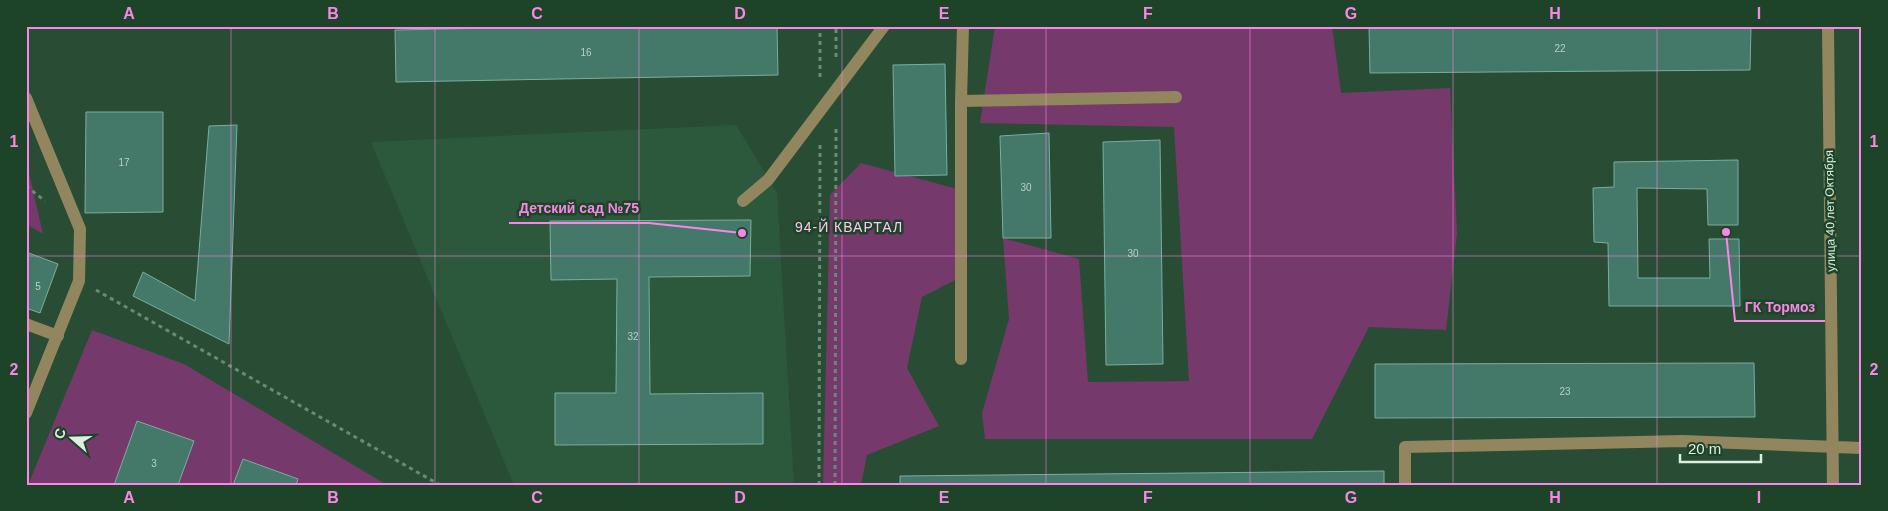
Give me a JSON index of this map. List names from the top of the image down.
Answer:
{
  "streets": {
    "street": ["улица 40 лет Октября"]
  },
  "districts": ["94-Й КВАРТАЛ"],
  "places": ["ГК Тормоз", "Детский сад №75"],
  "house_numbers": [
    "22",
    "16",
    "17",
    "30",
    "30",
    "5",
    "32",
    "23",
    "3"
  ],
  "scale_bar": "20 m",
  "north": "left",
  "grid": {
    "columns": [
      "A",
      "B",
      "C",
      "D",
      "E",
      "F",
      "G",
      "H",
      "I"
    ],
    "rows": ["1", "2"]
  }
}
